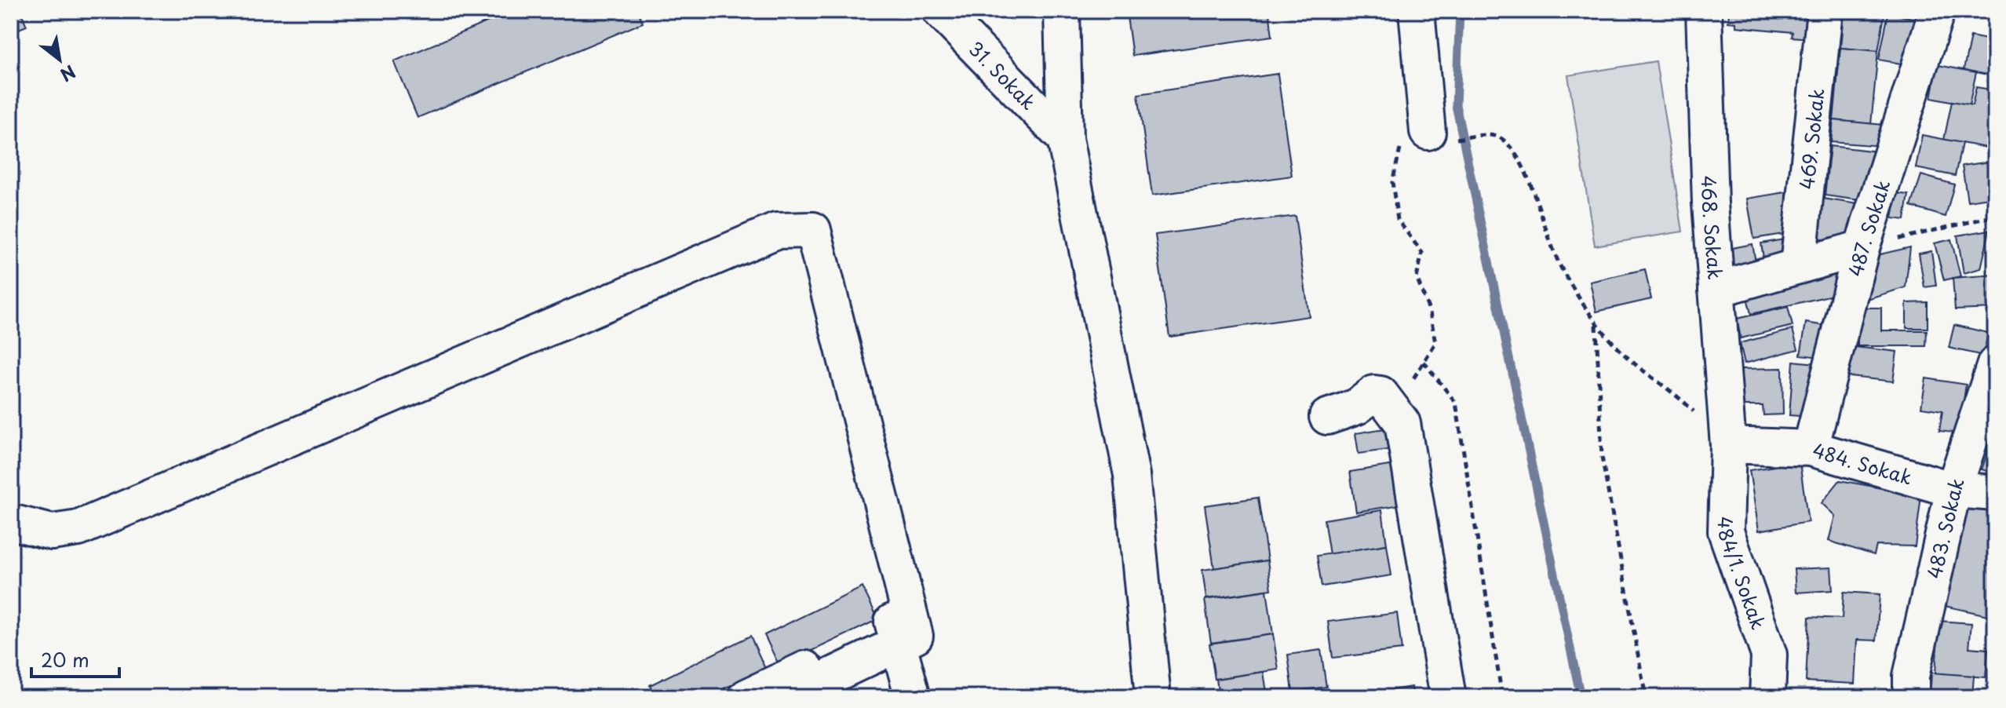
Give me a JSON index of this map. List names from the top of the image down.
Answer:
{
  "streets": {
    "street": [
      "31. Sokak",
      "469. Sokak",
      "468. Sokak",
      "487. Sokak",
      "484. Sokak",
      "483. Sokak",
      "484/1. Sokak"
    ]
  },
  "crossings": [
    ["468. Sokak", "484. Sokak"],
    ["468. Sokak", "484/1. Sokak"],
    ["487. Sokak", "484. Sokak"],
    ["484. Sokak", "483. Sokak"],
    ["484. Sokak", "484/1. Sokak"]
  ],
  "scale_bar": "20 m",
  "north": "bottom right"
}
